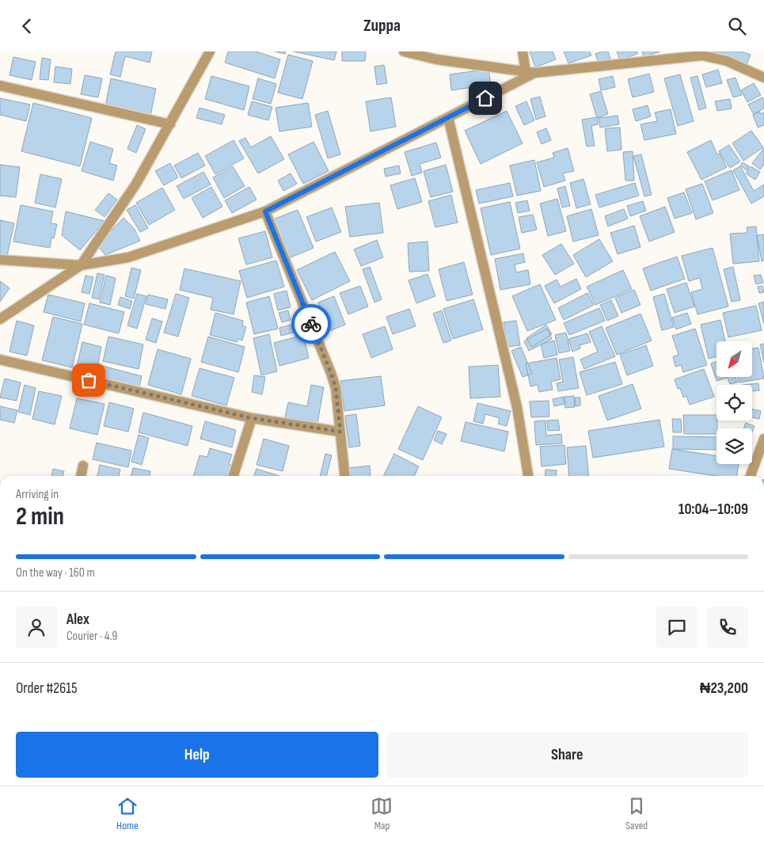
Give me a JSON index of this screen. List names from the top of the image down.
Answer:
{
  "north": "bottom left",
  "page": {
    "header": "Zuppa",
    "heading": ["2 min", "Arriving in", "10:04–10:09"],
    "panel": [
      "Alex",
      "Courier · 4.9",
      "Order #2615",
      "₦23,200"
    ],
    "bar": "On the way · 160 m",
    "buttons": ["Help", "Share"],
    "tabs": ["Home", "Map", "Saved"]
  }
}
